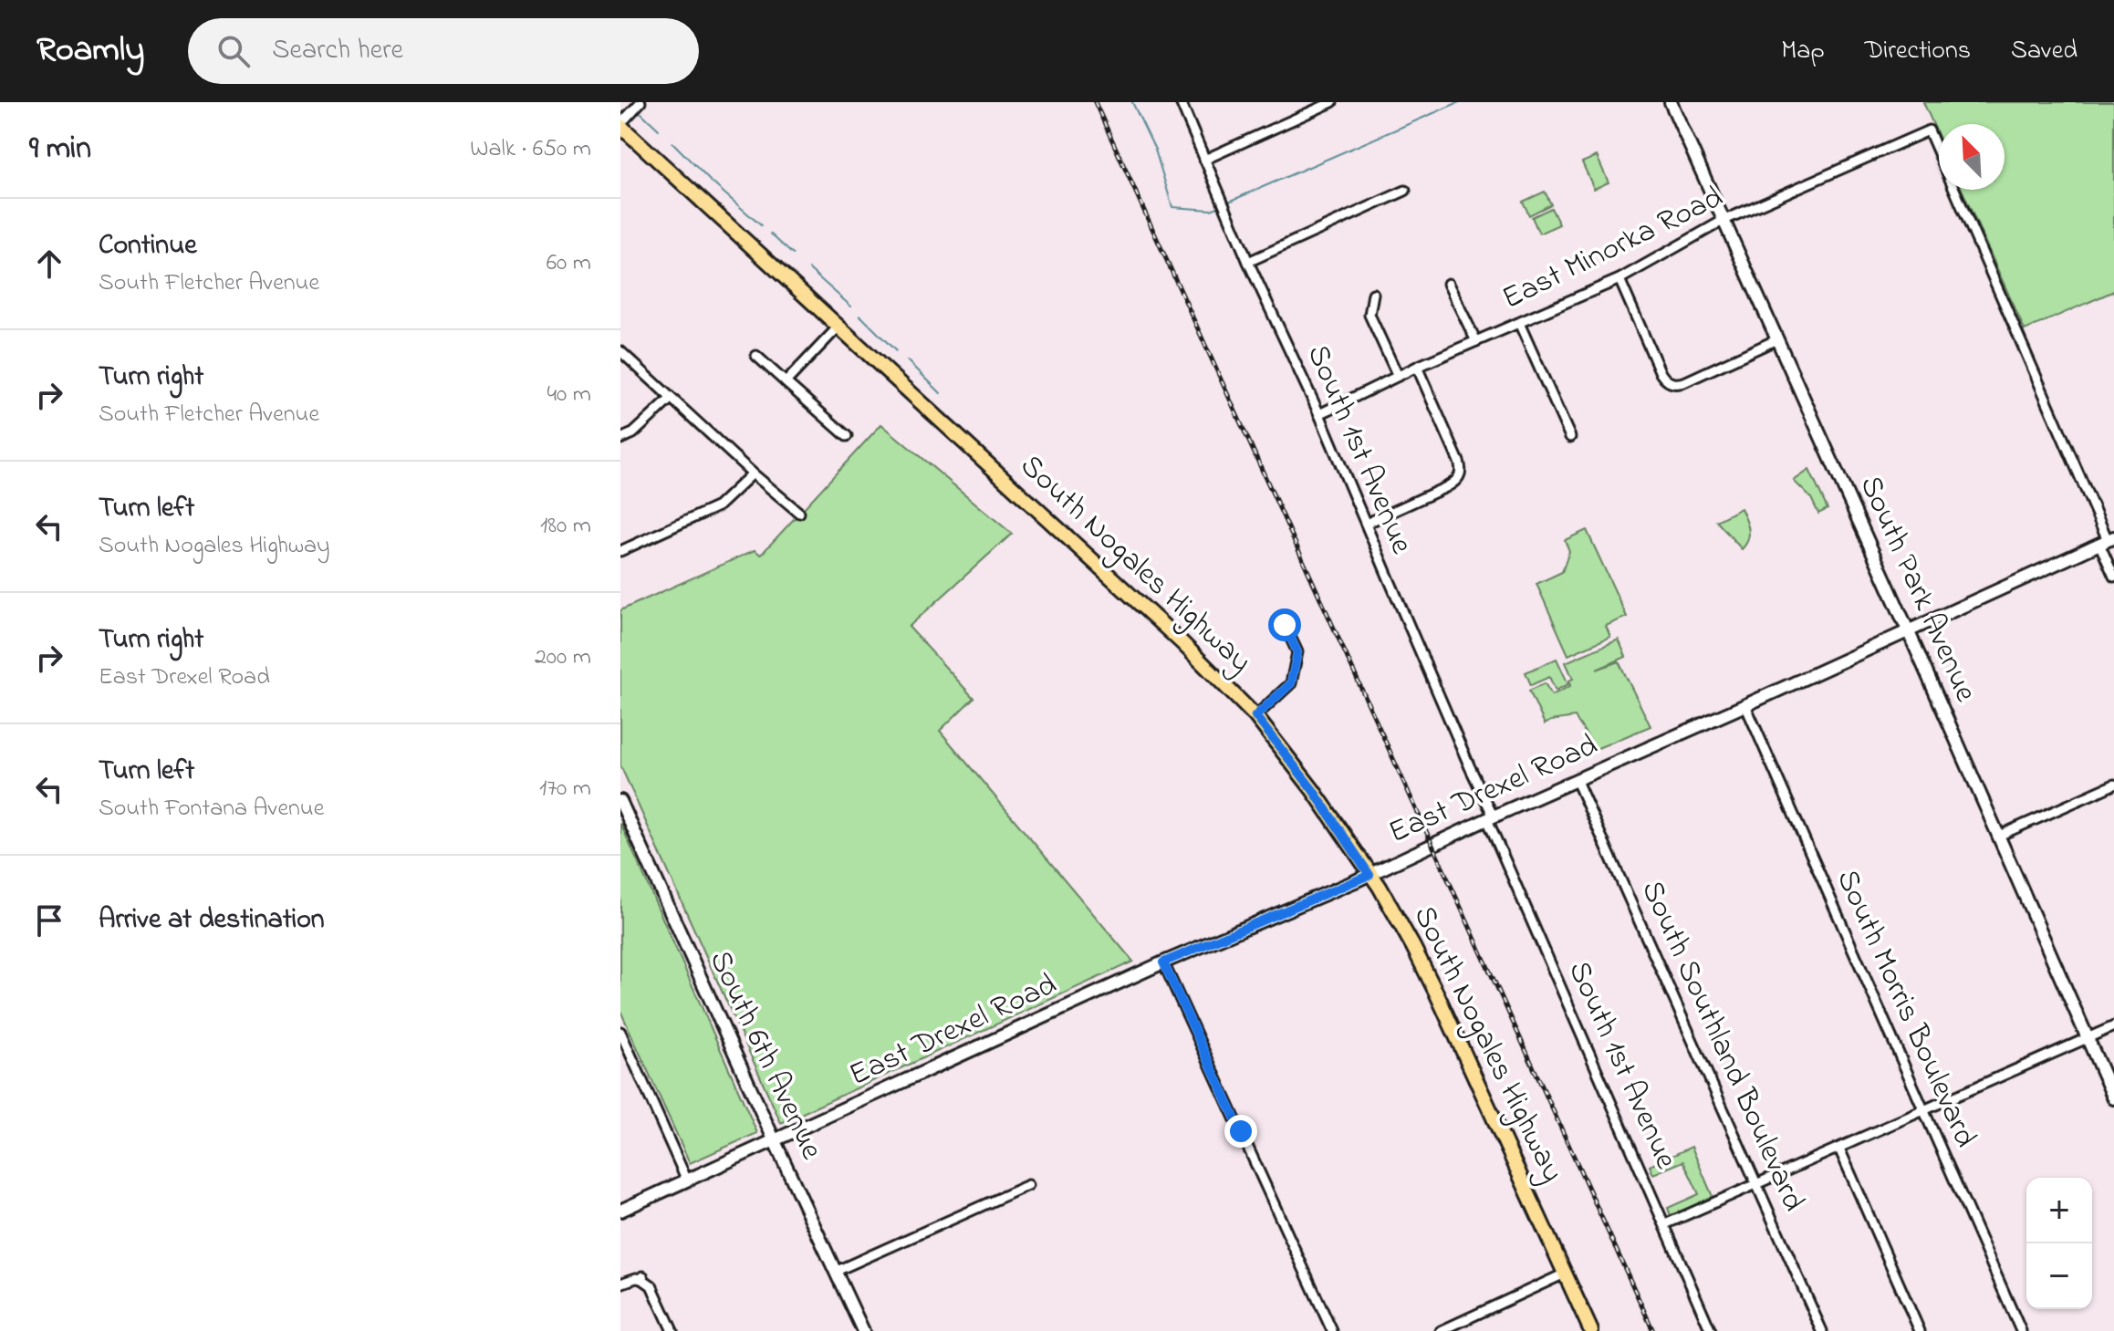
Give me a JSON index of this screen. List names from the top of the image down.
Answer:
{
  "streets": {
    "main road": ["South Nogales Highway"],
    "street": [
      "East Minorka Road",
      "South 1st Avenue",
      "South Park Avenue",
      "East Drexel Road",
      "South Morris Boulevard",
      "South Southland Boulevard",
      "South 6th Avenue"
    ]
  },
  "crossings": [
    ["East Minorka Road", "South 1st Avenue"],
    ["East Minorka Road", "South Park Avenue"],
    ["South 1st Avenue", "East Drexel Road"],
    ["South Nogales Highway", "East Drexel Road"],
    ["South Park Avenue", "East Drexel Road"],
    ["East Drexel Road", "South Morris Boulevard"],
    ["East Drexel Road", "South Southland Boulevard"],
    ["East Drexel Road", "South 6th Avenue"]
  ],
  "north": "top left",
  "page": {
    "header": "Roamly",
    "search": "Search here",
    "nav": ["Map", "Directions", "Saved"],
    "heading": ["9 min", "Walk · 650 m"],
    "list": [
      ["Continue", "South Fletcher Avenue", "60 m"],
      ["Turn right", "South Fletcher Avenue", "40 m"],
      ["Turn left", "South Nogales Highway", "180 m"],
      ["Turn right", "East Drexel Road", "200 m"],
      ["Turn left", "South Fontana Avenue", "170 m"],
      "Arrive at destination"
    ],
    "map_buttons": ["+", "−"]
  }
}
